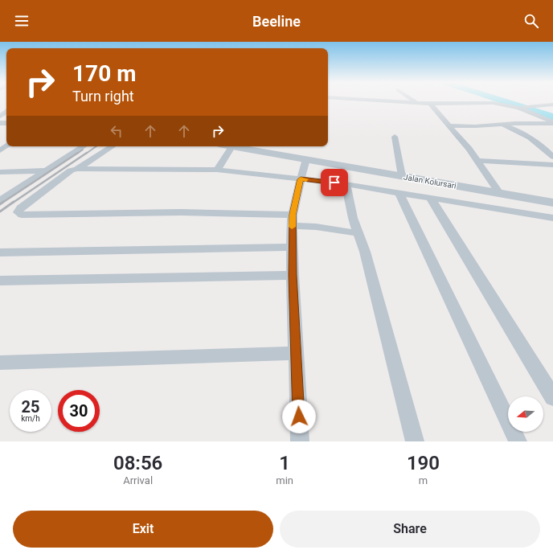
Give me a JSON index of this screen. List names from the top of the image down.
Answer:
{
  "streets": {
    "street": ["Jalan Kolursari"]
  },
  "north": "left",
  "page": {
    "header": "Beeline",
    "turn": ["170 m", "Turn right"],
    "speed": "25 km/h",
    "limit": "30",
    "eta": [
      "08:56",
      "Arrival",
      "1",
      "min",
      "190",
      "m"
    ],
    "buttons": ["Exit", "Share"]
  }
}
